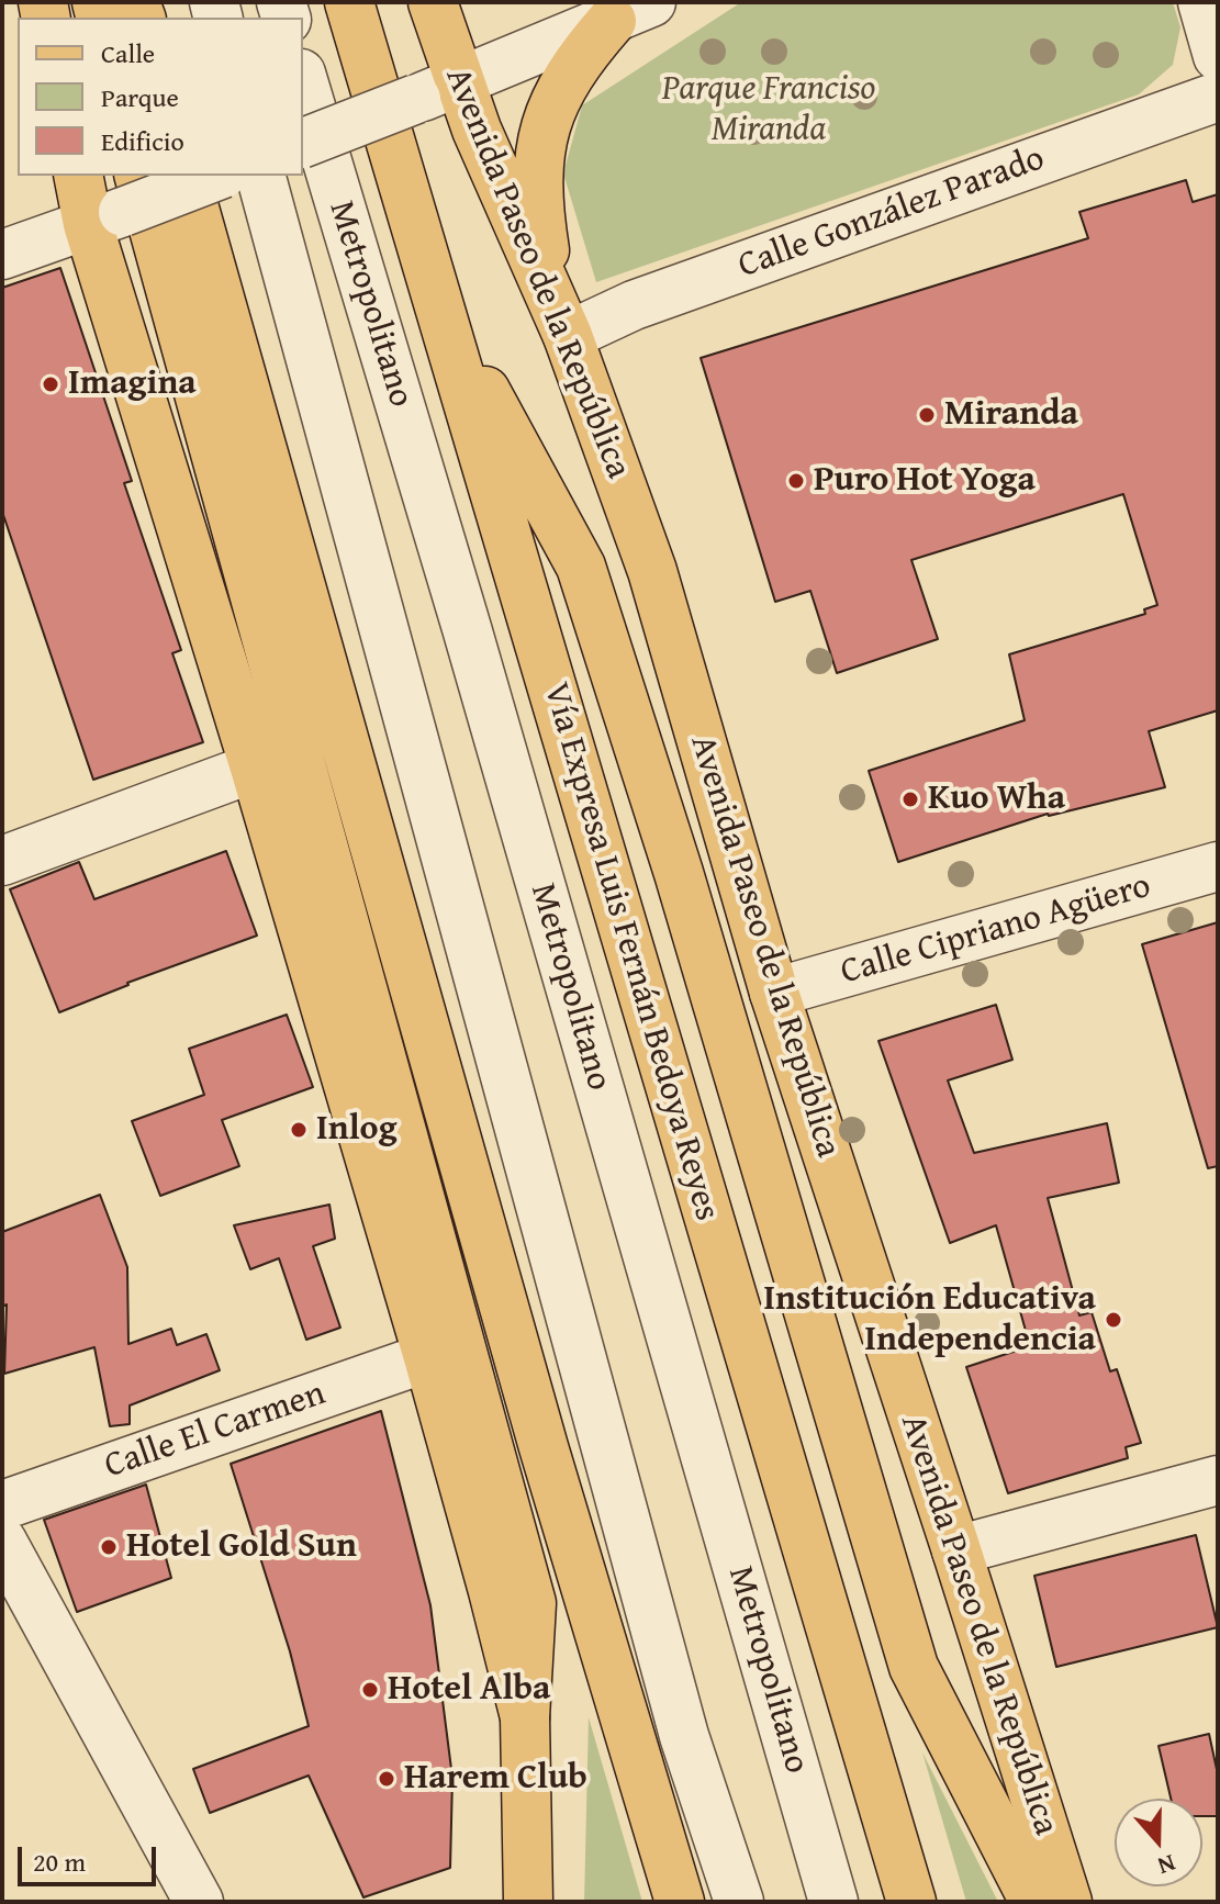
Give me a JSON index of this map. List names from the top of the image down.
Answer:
{
  "streets": {
    "main road": ["Avenida Paseo de la República", "Vía Expresa Luis Fernán Bedoya Reyes"],
    "street": [
      "Calle González Parado",
      "Metropolitano",
      "Calle Cipriano Agüero",
      "Calle El Carmen"
    ]
  },
  "crossings": [
    ["Calle González Parado", "Avenida Paseo de la República"],
    ["Avenida Paseo de la República", "Calle Cipriano Agüero"]
  ],
  "parks": ["Parque Franciso Miranda"],
  "places": [
    "Imagina",
    "Miranda",
    "Puro Hot Yoga",
    "Kuo Wha",
    "Inlog",
    "Institución Educativa Independencia",
    "Hotel Gold Sun",
    "Hotel Alba",
    "Harem Club"
  ],
  "legend": ["Calle", "Parque", "Edificio"],
  "scale_bar": "20 m",
  "north": "bottom"
}
